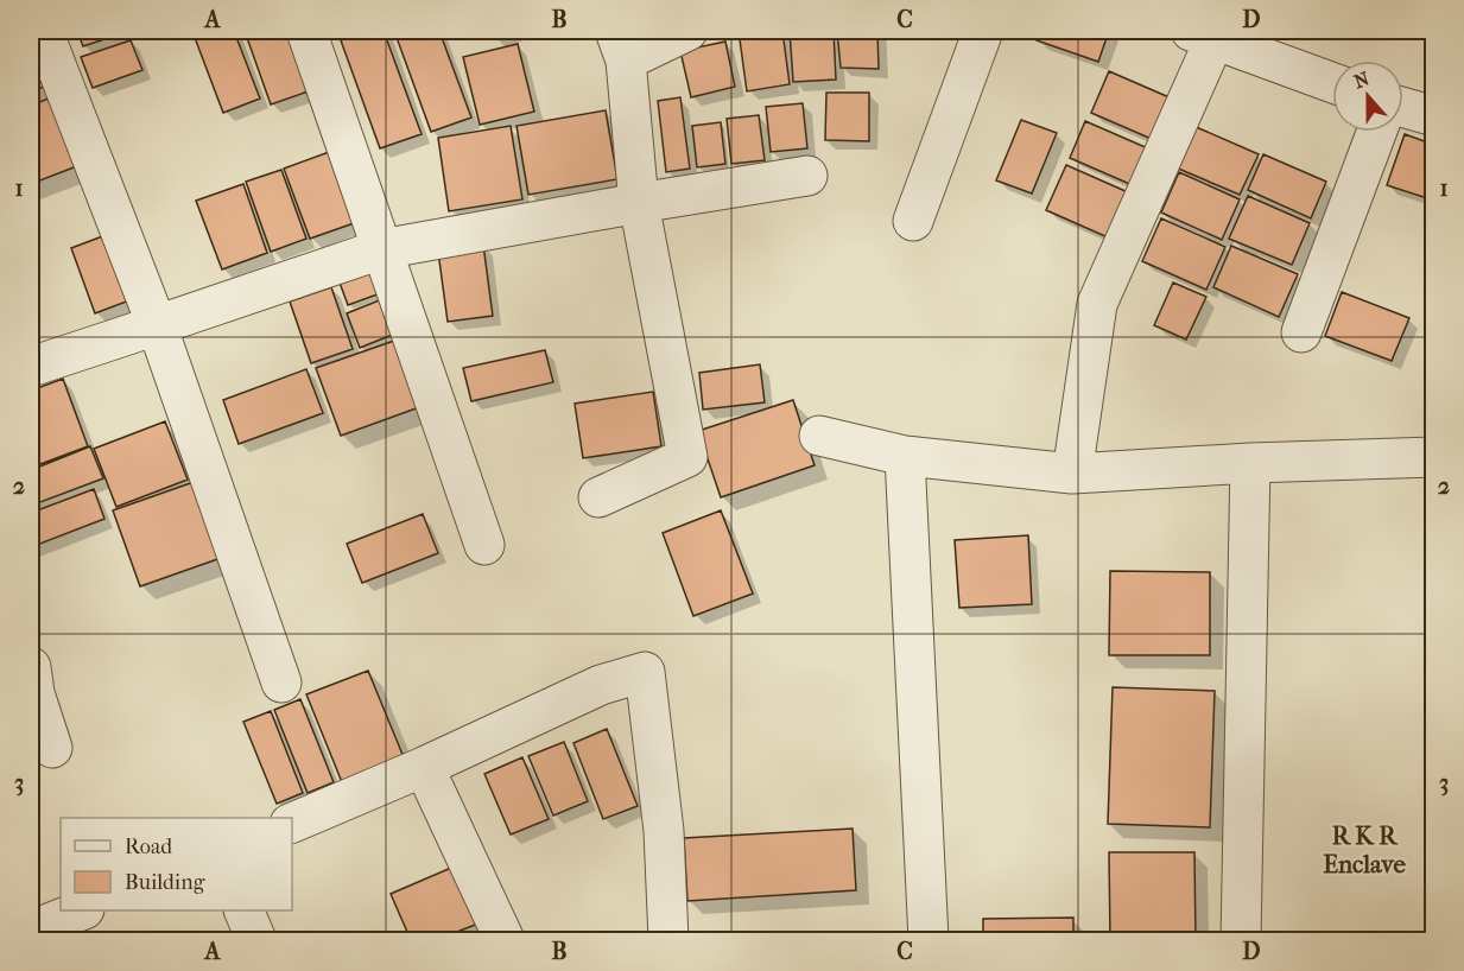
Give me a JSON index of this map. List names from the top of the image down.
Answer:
{
  "districts": ["R K R Enclave"],
  "legend": ["Road", "Building"],
  "north": "top",
  "grid": {
    "columns": [
      "A",
      "B",
      "C",
      "D"
    ],
    "rows": ["1", "2", "3"]
  }
}
